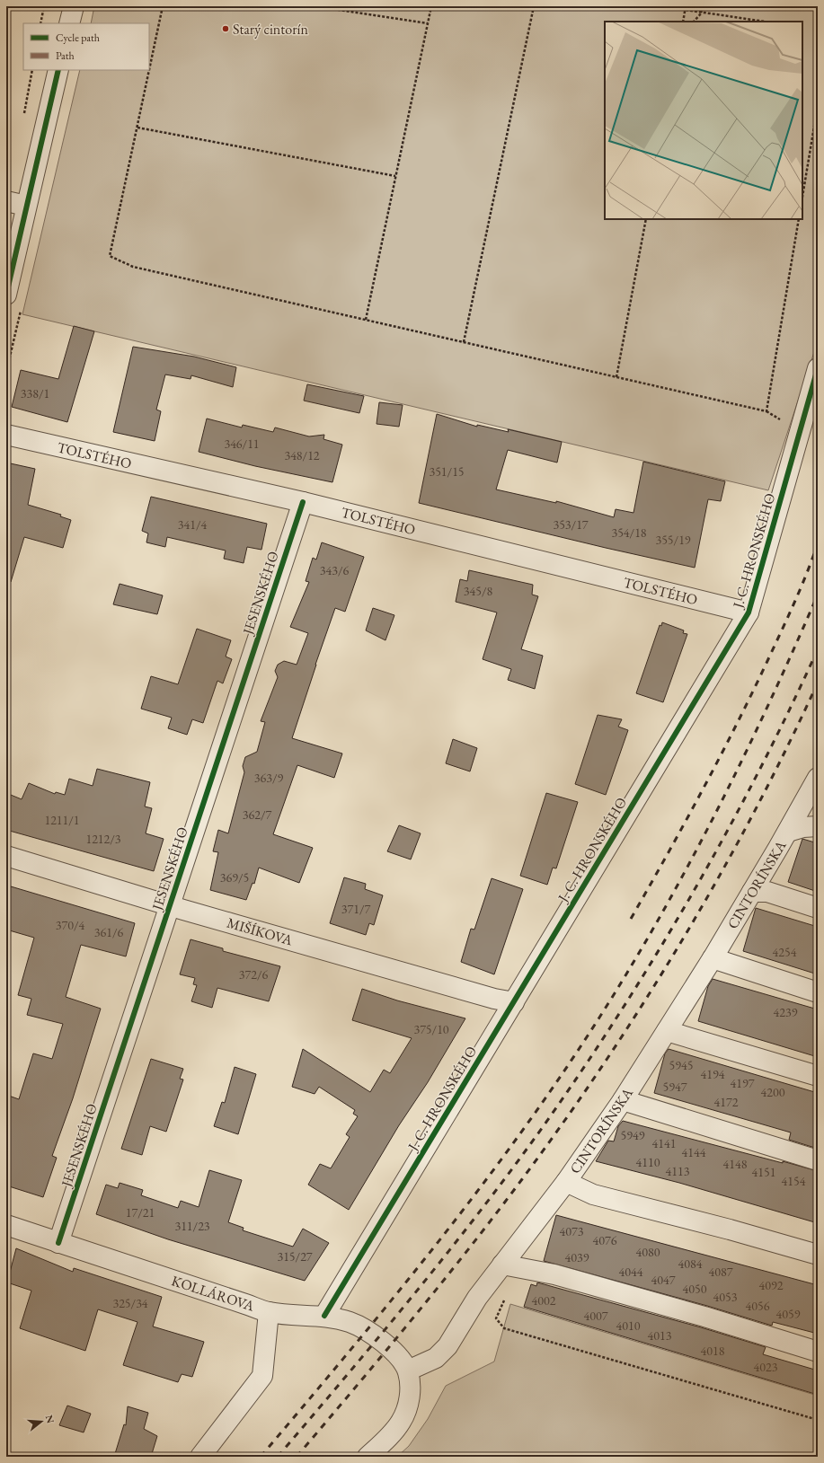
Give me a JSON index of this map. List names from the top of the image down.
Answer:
{
  "streets": {
    "street": [
      "TOLSTÉHO",
      "J. C. HRONSKÉHO",
      "JESENSKÉHO",
      "CINTORÍNSKA",
      "MIŠÍKOVA",
      "KOLLÁROVA"
    ]
  },
  "crossings": [
    ["TOLSTÉHO", "J. C. HRONSKÉHO"],
    ["TOLSTÉHO", "JESENSKÉHO"],
    ["J. C. HRONSKÉHO", "MIŠÍKOVA"],
    ["J. C. HRONSKÉHO", "KOLLÁROVA"],
    ["JESENSKÉHO", "MIŠÍKOVA"],
    ["JESENSKÉHO", "KOLLÁROVA"],
    ["CINTORÍNSKA", "KOLLÁROVA"]
  ],
  "places": ["Starý cintorín"],
  "house_numbers": [
    "338/1",
    "346/11",
    "348/12",
    "351/15",
    "341/4",
    "353/17",
    "354/18",
    "355/19",
    "343/6",
    "345/8",
    "363/9",
    "362/7",
    "1211/1",
    "1212/3",
    "369/5",
    "371/7",
    "370/4",
    "361/6",
    "4254",
    "372/6",
    "4239",
    "375/10",
    "5945",
    "4194",
    "4197",
    "5947",
    "4200",
    "4172",
    "5949",
    "4141",
    "4144",
    "4110",
    "4148",
    "4113",
    "4151",
    "4154",
    "17/21",
    "311/23",
    "4073",
    "4076",
    "4080",
    "315/27",
    "4039",
    "4084",
    "4044",
    "4087",
    "4047",
    "4092",
    "4050",
    "4053",
    "4002",
    "325/34",
    "4056",
    "4059",
    "4007",
    "4010",
    "4013",
    "4018",
    "4023"
  ],
  "legend": ["Cycle path", "Path"],
  "north": "right"
}
